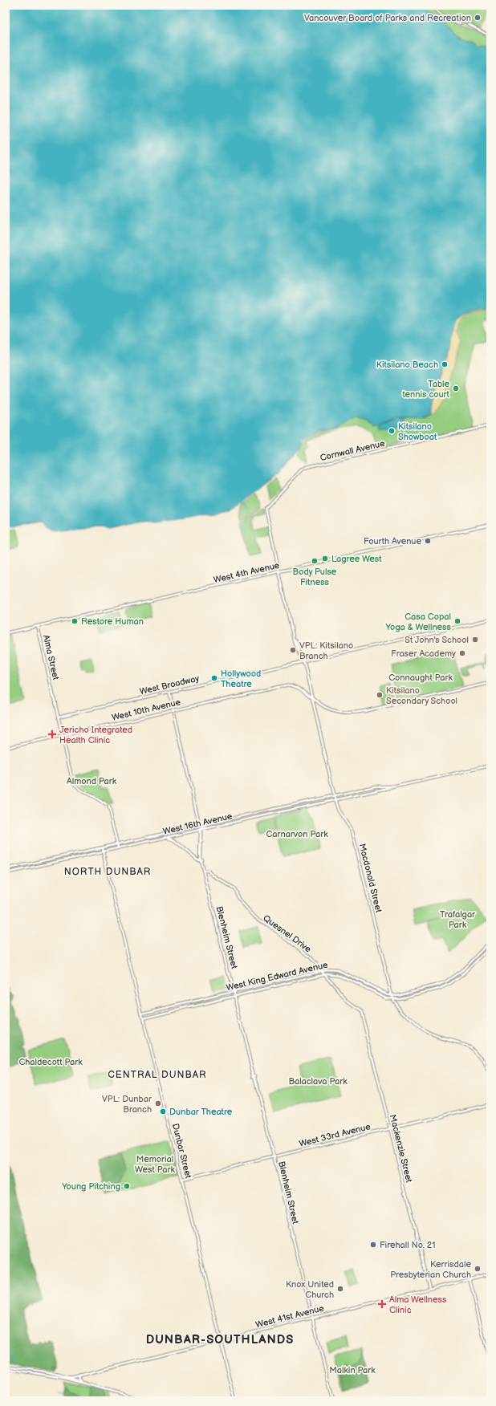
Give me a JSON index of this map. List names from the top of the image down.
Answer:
{
  "streets": {
    "main road": [
      "Cornwall Avenue",
      "West 4th Avenue",
      "Alma Street",
      "West Broadway",
      "West 10th Avenue",
      "West 16th Avenue",
      "Macdonald Street",
      "Quesnel Drive",
      "Blenheim Street",
      "West King Edward Avenue",
      "West 33rd Avenue",
      "Mackenzie Street",
      "Dunbar Street",
      "West 41st Avenue"
    ]
  },
  "crossings": [
    ["Cornwall Avenue", "Macdonald Street"],
    ["West 4th Avenue", "Alma Street"],
    ["West 4th Avenue", "Macdonald Street"],
    ["Alma Street", "West Broadway"],
    ["Alma Street", "West 10th Avenue"],
    ["Alma Street", "West 16th Avenue"],
    ["West Broadway", "Macdonald Street"],
    ["West Broadway", "Blenheim Street"],
    ["West 10th Avenue", "Macdonald Street"],
    ["West 10th Avenue", "Blenheim Street"],
    ["West 16th Avenue", "Macdonald Street"],
    ["West 16th Avenue", "Blenheim Street"],
    ["West 16th Avenue", "Dunbar Street"],
    ["Macdonald Street", "West King Edward Avenue"],
    ["Quesnel Drive", "Blenheim Street"],
    ["Quesnel Drive", "West King Edward Avenue"],
    ["Quesnel Drive", "Mackenzie Street"],
    ["Blenheim Street", "West King Edward Avenue"],
    ["Blenheim Street", "West 33rd Avenue"],
    ["Blenheim Street", "West 41st Avenue"],
    ["West King Edward Avenue", "Dunbar Street"],
    ["West 33rd Avenue", "Mackenzie Street"],
    ["West 33rd Avenue", "Dunbar Street"],
    ["Mackenzie Street", "West 41st Avenue"],
    ["Dunbar Street", "West 41st Avenue"]
  ],
  "districts": ["NORTH DUNBAR", "CENTRAL DUNBAR", "DUNBAR-SOUTHLANDS"],
  "parks": [
    "Connaught Park",
    "Almond Park",
    "Carnarvon Park",
    "Trafalgar Park",
    "Chaldecott Park",
    "Balaclava Park",
    "Memorial West Park",
    "Malkin Park"
  ],
  "places": {
    "other": [
      "Vancouver Board of Parks and Recreation",
      "Kitsilano Beach",
      "Table tennis court",
      "Kitsilano Showboat",
      "Fourth Avenue",
      "Lagree West",
      "Body Pulse Fitness",
      "Restore Human",
      "Casa Copal Yoga & Wellness",
      "St John's School",
      "VPL: Kitsilano Branch",
      "Fraser Academy",
      "Hollywood Theatre",
      "Kitsilano Secondary School",
      "VPL: Dunbar Branch",
      "Dunbar Theatre",
      "Young Pitching",
      "Firehall No. 21",
      "Kerrisdale Presbyterian Church",
      "Knox United Church"
    ],
    "health": ["Jericho Integrated Health Clinic", "Alma Wellness Clinic"]
  }
}
